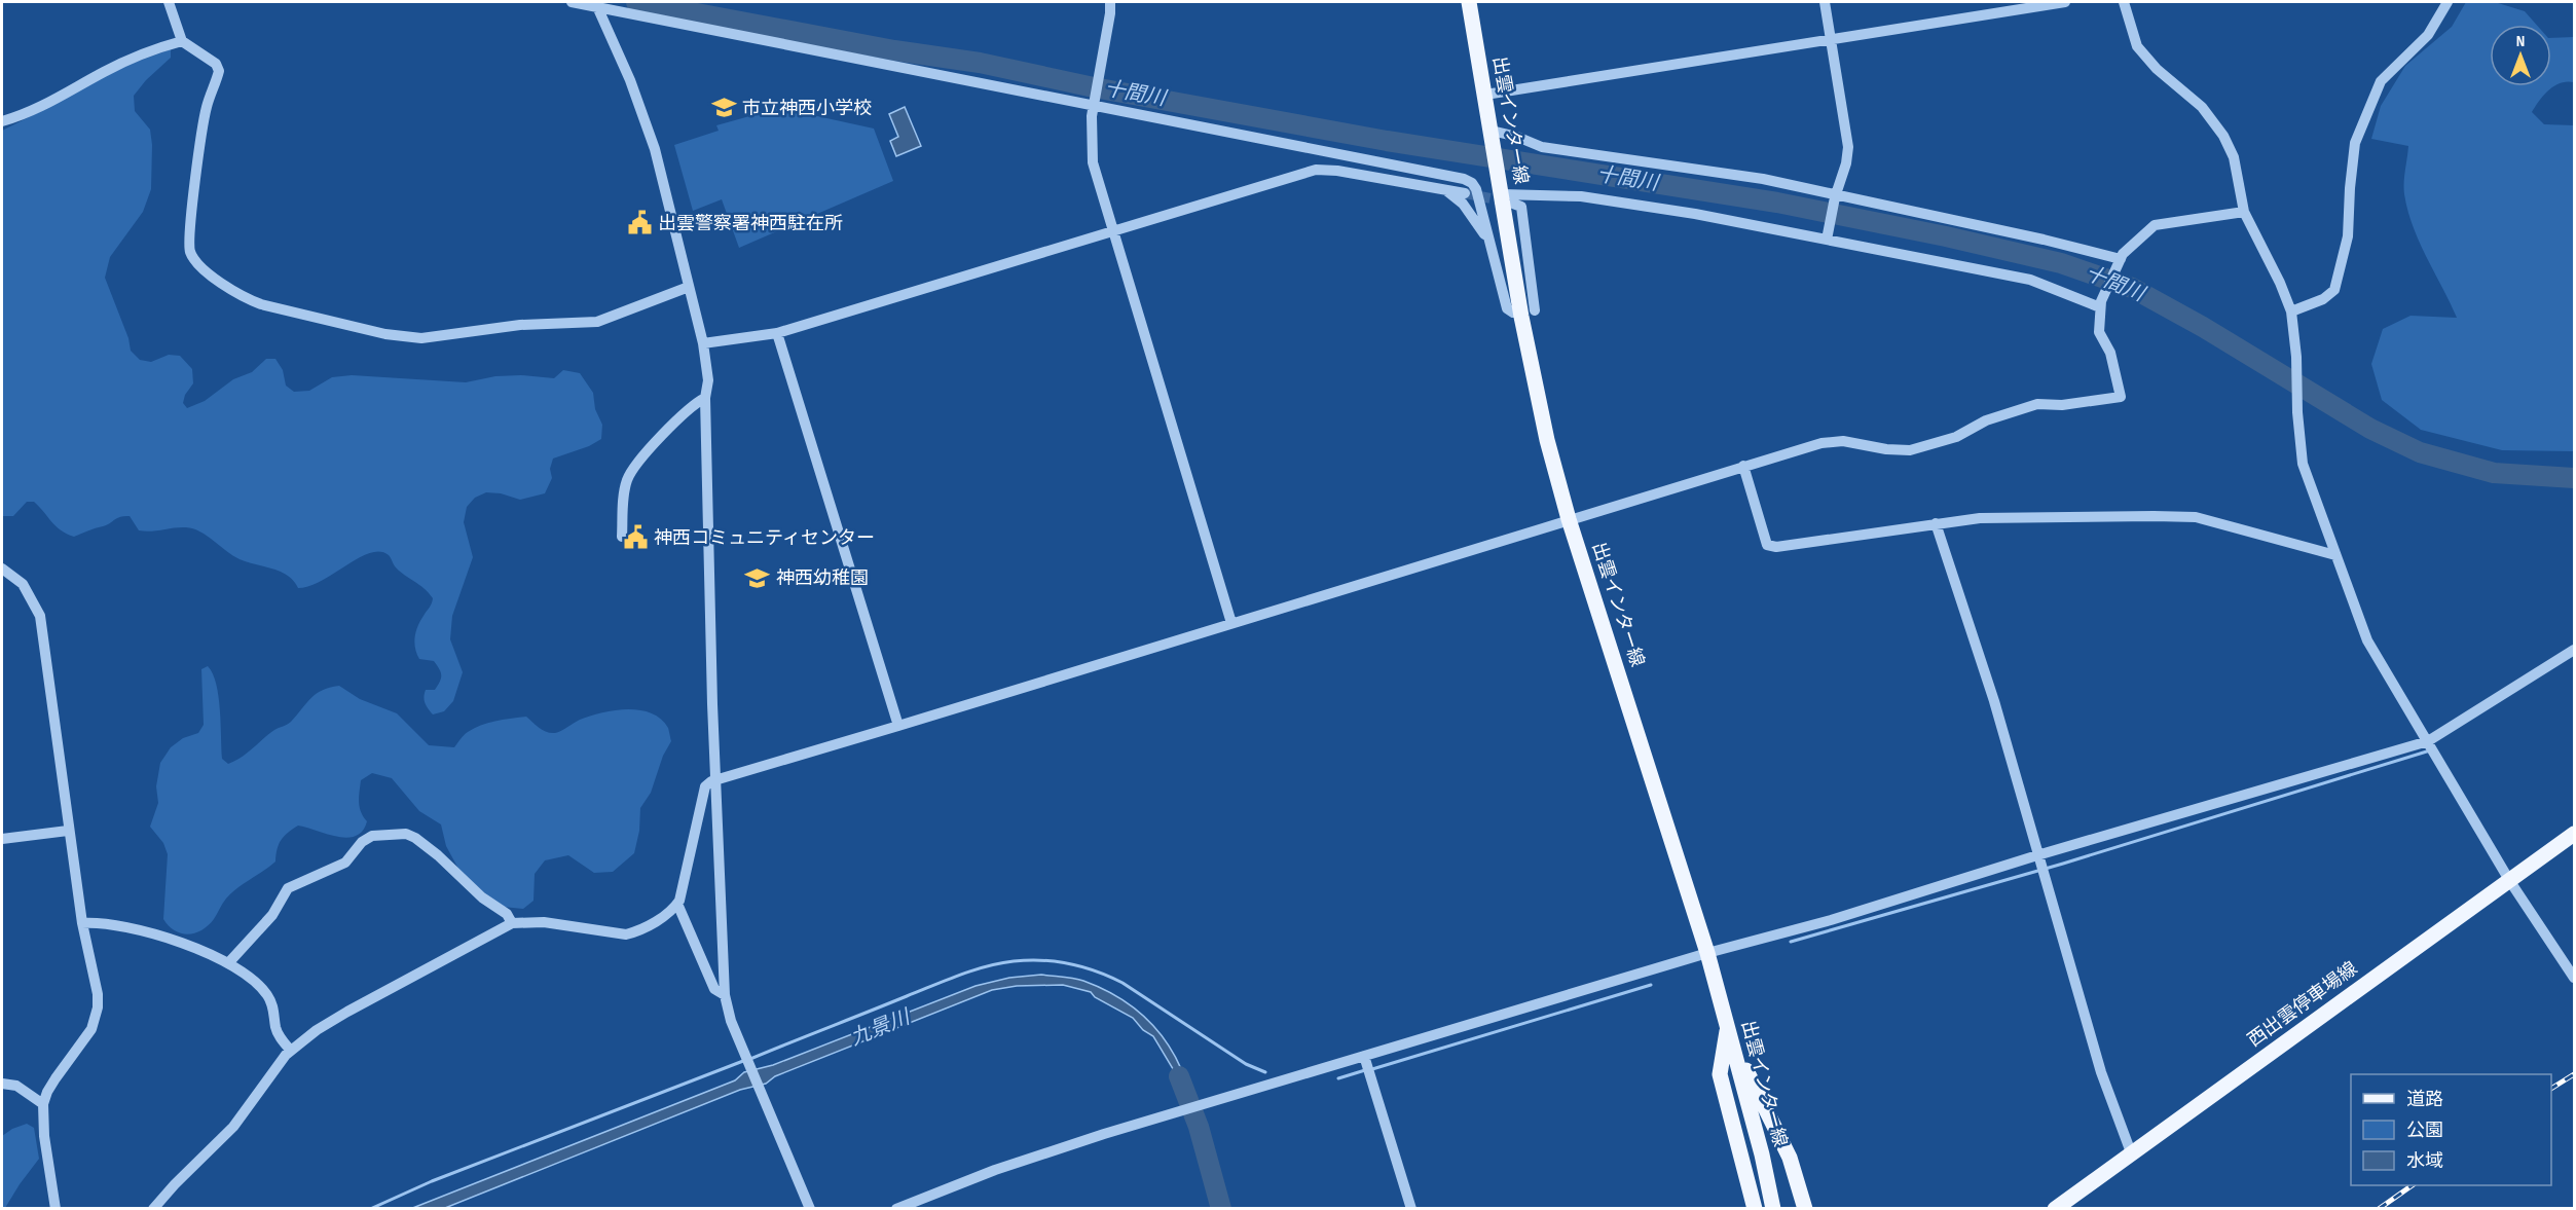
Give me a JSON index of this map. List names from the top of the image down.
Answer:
{
  "streets": {
    "main road": ["出雲インター線", "西出雲停車場線"]
  },
  "water": ["十間川", "九景川"],
  "places": {
    "school or university": ["市立神西小学校", "神西幼稚園"],
    "public building": ["出雲警察署神西駐在所", "神西コミュニティセンター"]
  },
  "legend": ["道路", "公園", "水域"],
  "north": "top"
}
